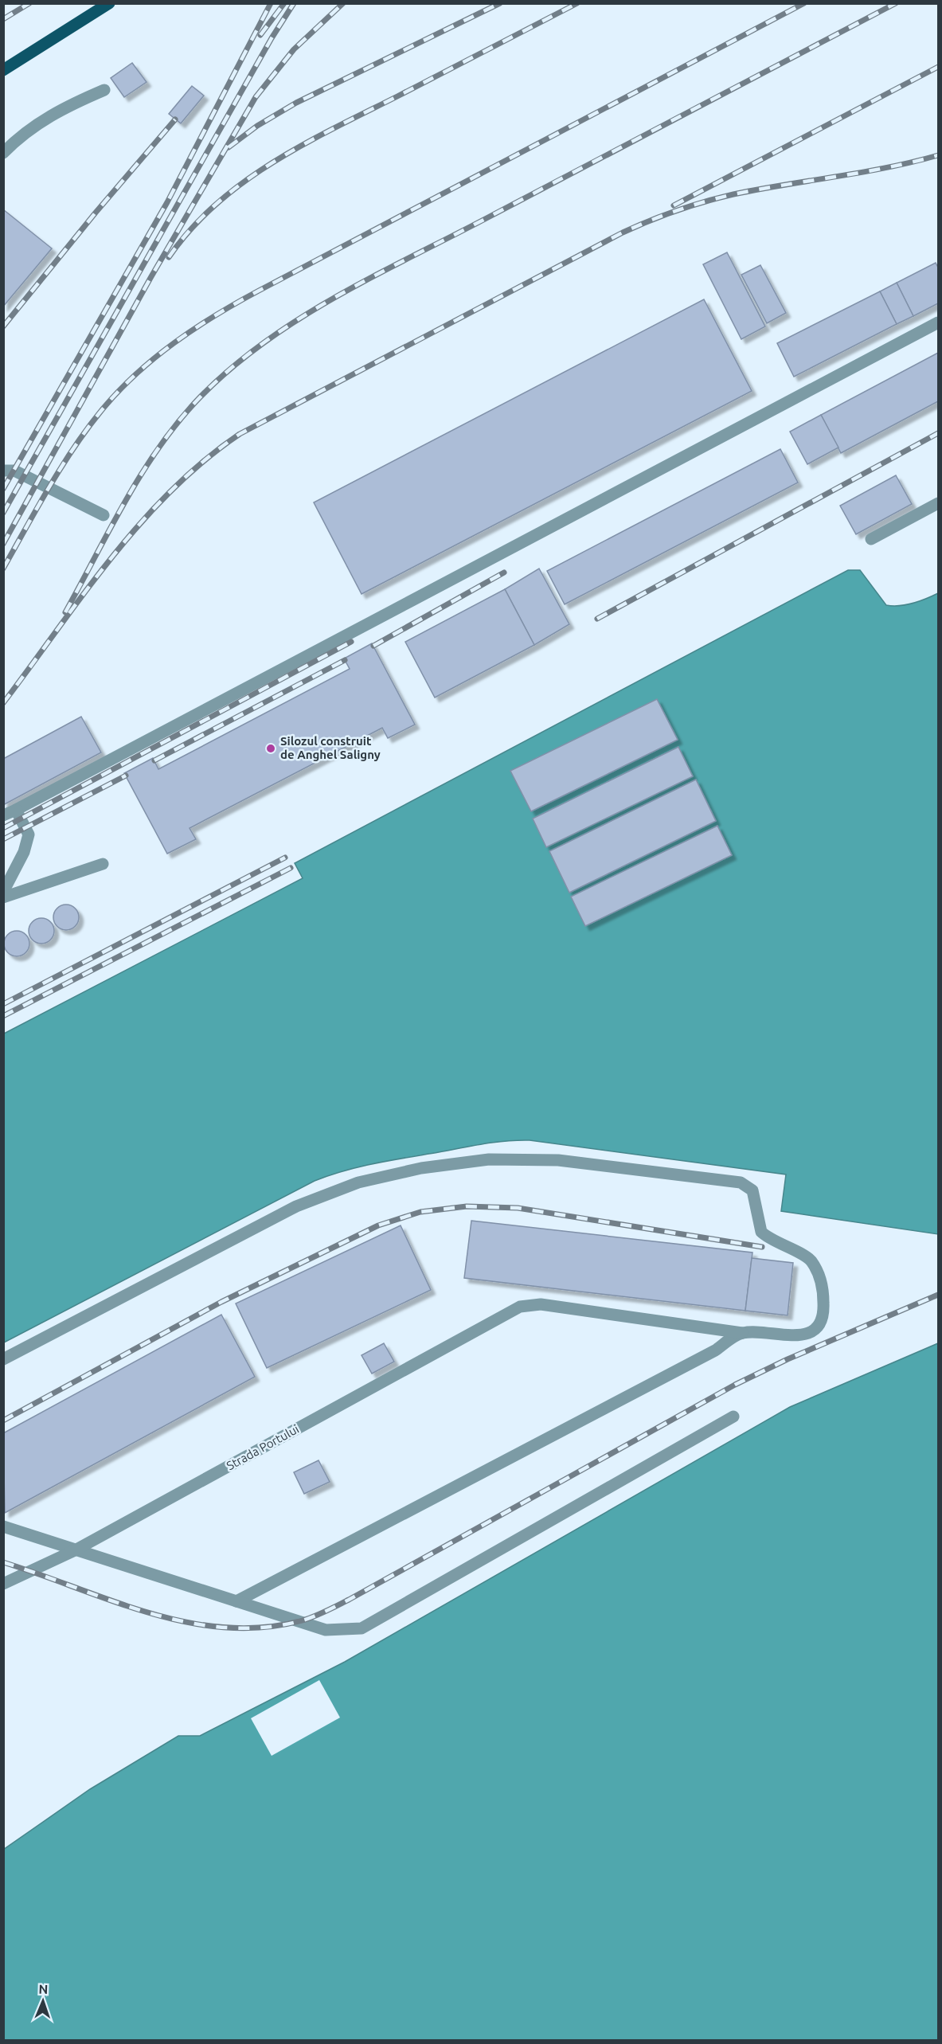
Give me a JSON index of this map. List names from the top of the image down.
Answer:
{
  "streets": {
    "lane": ["Strada Portului"]
  },
  "places": ["Silozul construit de Anghel Saligny"],
  "north": "top"
}
